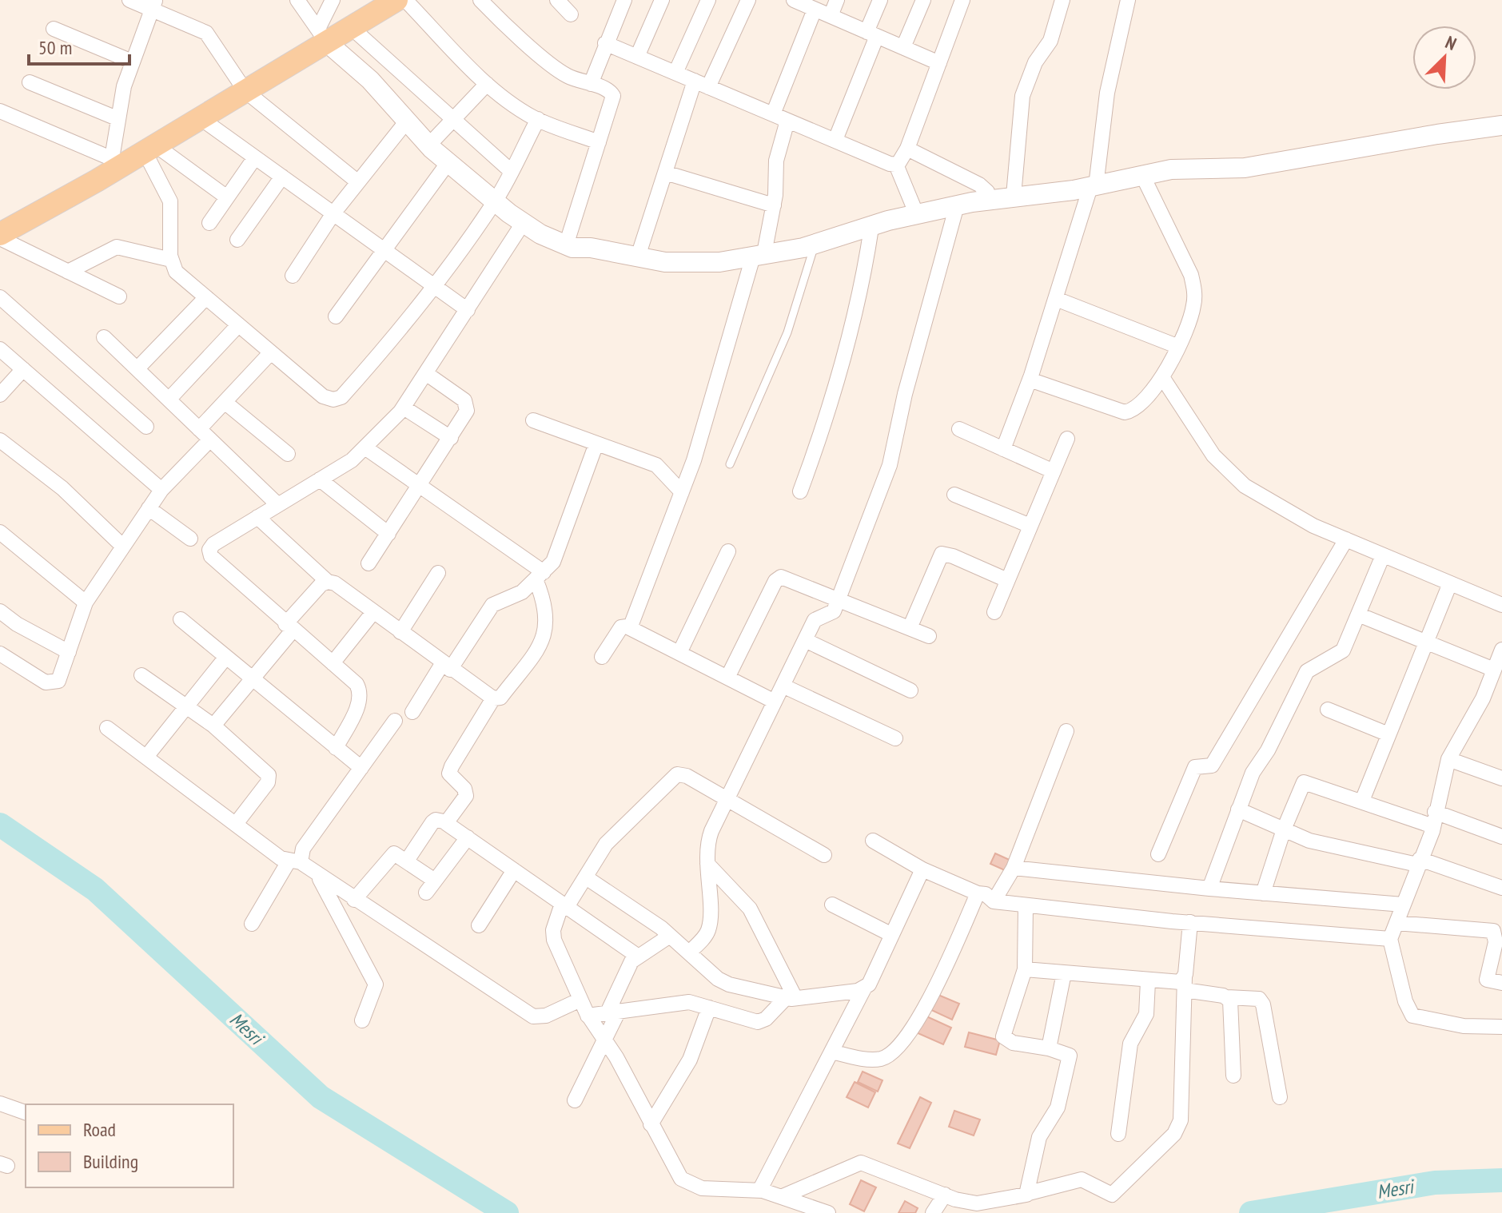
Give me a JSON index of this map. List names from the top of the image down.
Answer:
{
  "water": ["Mesri"],
  "legend": ["Road", "Building"],
  "scale_bar": "50 m",
  "north": "top right"
}
